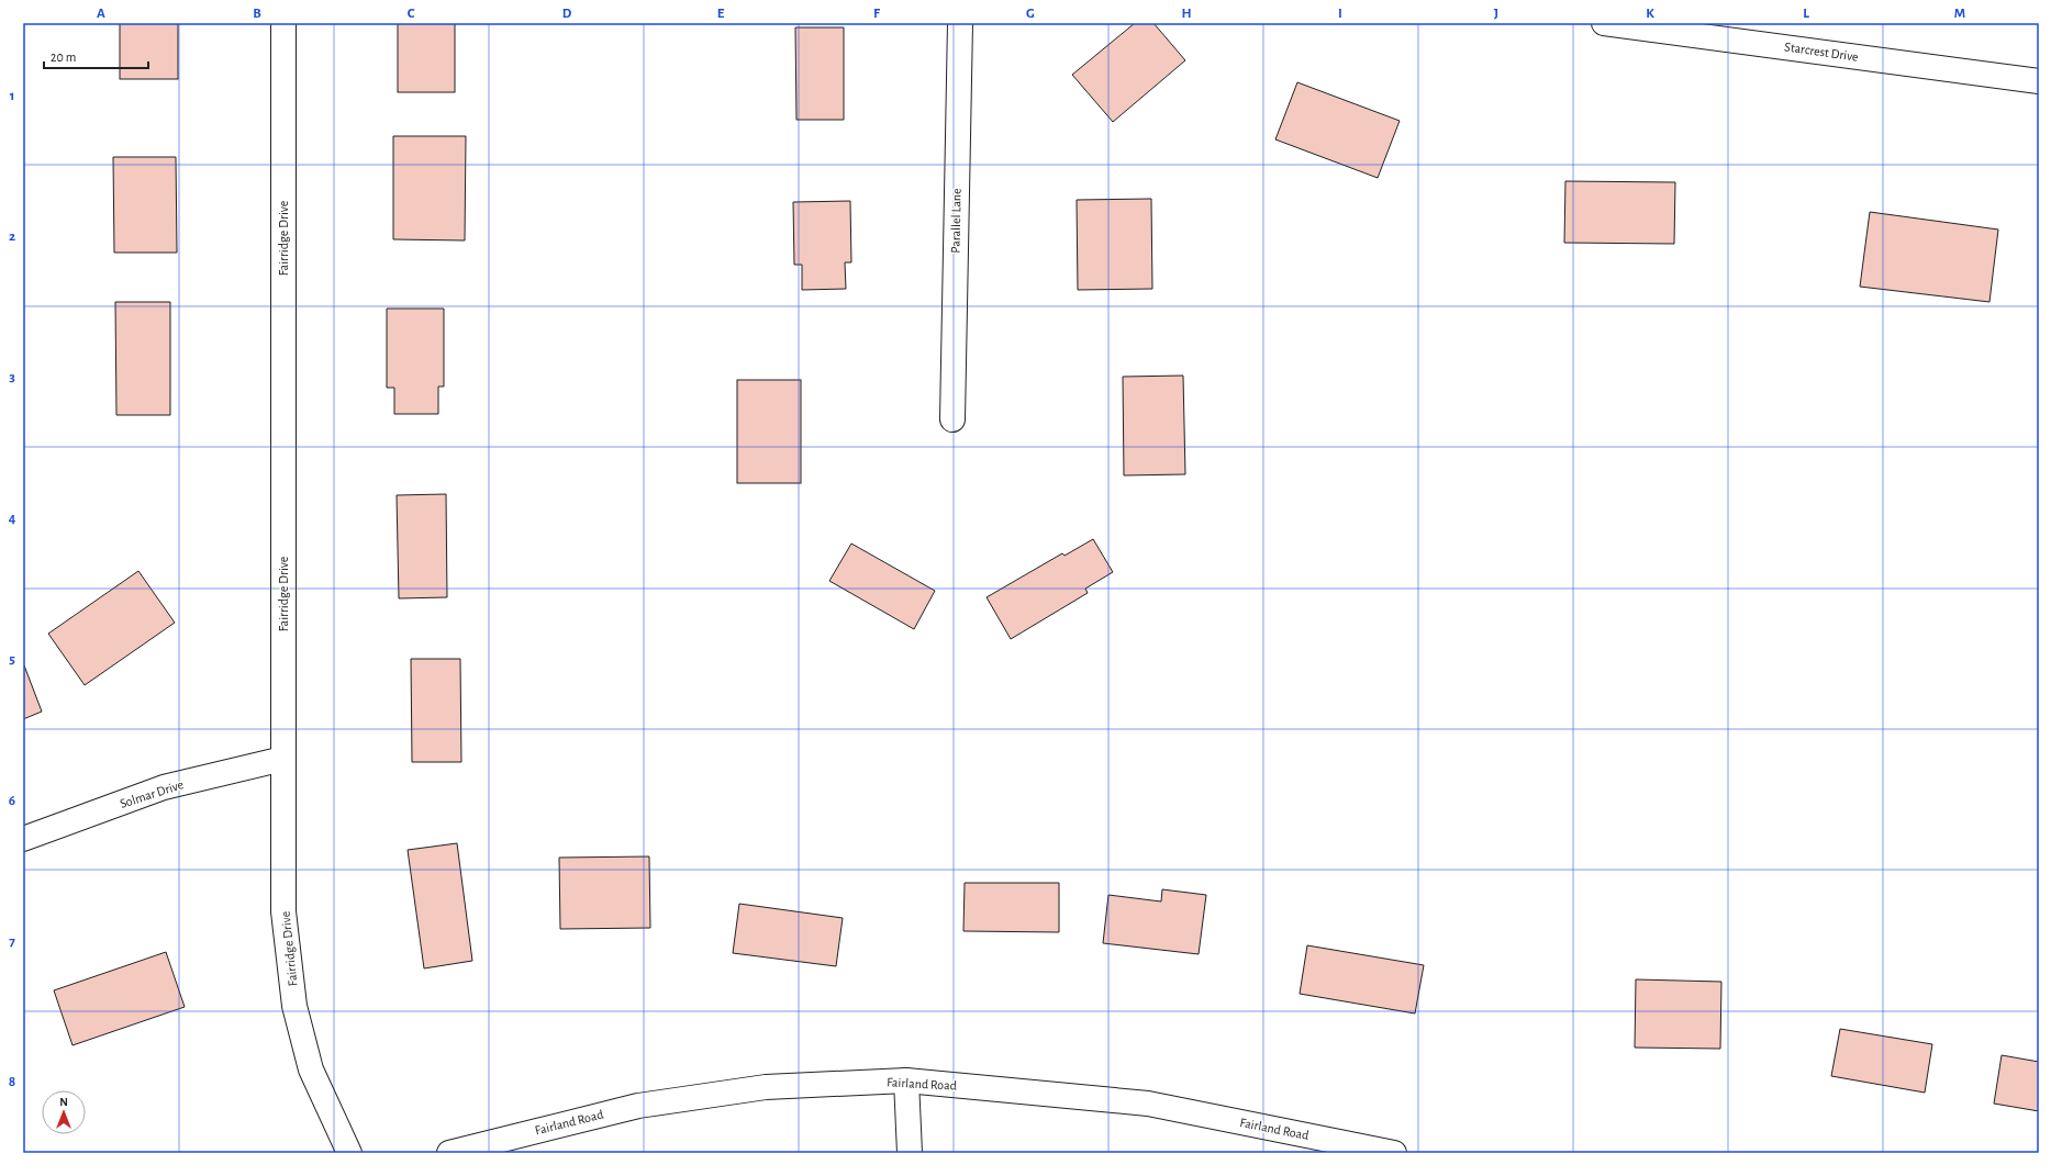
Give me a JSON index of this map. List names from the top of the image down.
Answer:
{
  "streets": {
    "street": [
      "Starcrest Drive",
      "Parallel Lane",
      "Fairridge Drive",
      "Solmar Drive",
      "Fairland Road"
    ]
  },
  "crossings": [
    ["Fairridge Drive", "Solmar Drive"]
  ],
  "scale_bar": "20 m",
  "north": "top",
  "grid": {
    "columns": [
      "A",
      "B",
      "C",
      "D",
      "E",
      "F",
      "G",
      "H",
      "I",
      "J",
      "K",
      "L",
      "M"
    ],
    "rows": [
      "1",
      "2",
      "3",
      "4",
      "5",
      "6",
      "7",
      "8"
    ]
  }
}
